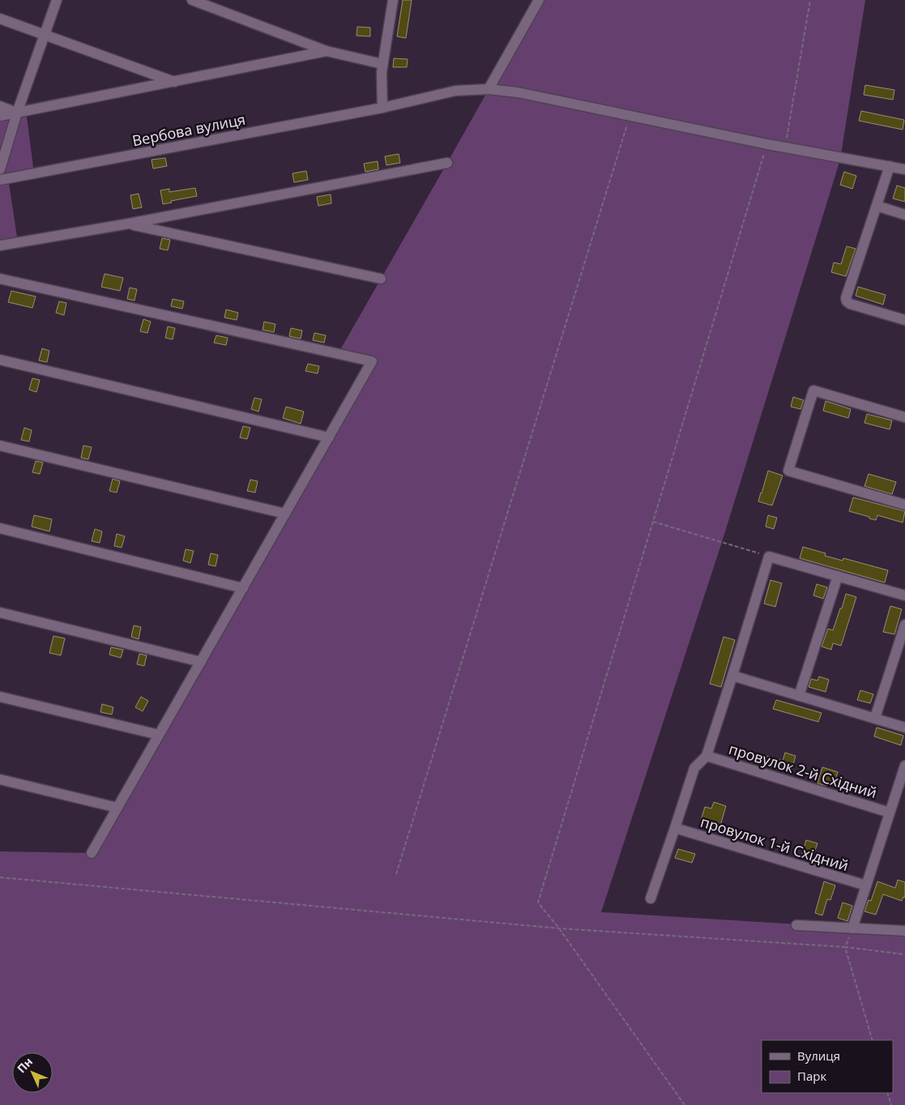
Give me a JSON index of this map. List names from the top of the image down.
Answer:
{
  "streets": {
    "street": ["Вербова вулиця", "провулок 2-й Східний", "провулок 1-й Східний"]
  },
  "legend": ["Вулиця", "Парк"],
  "north": "top left"
}
